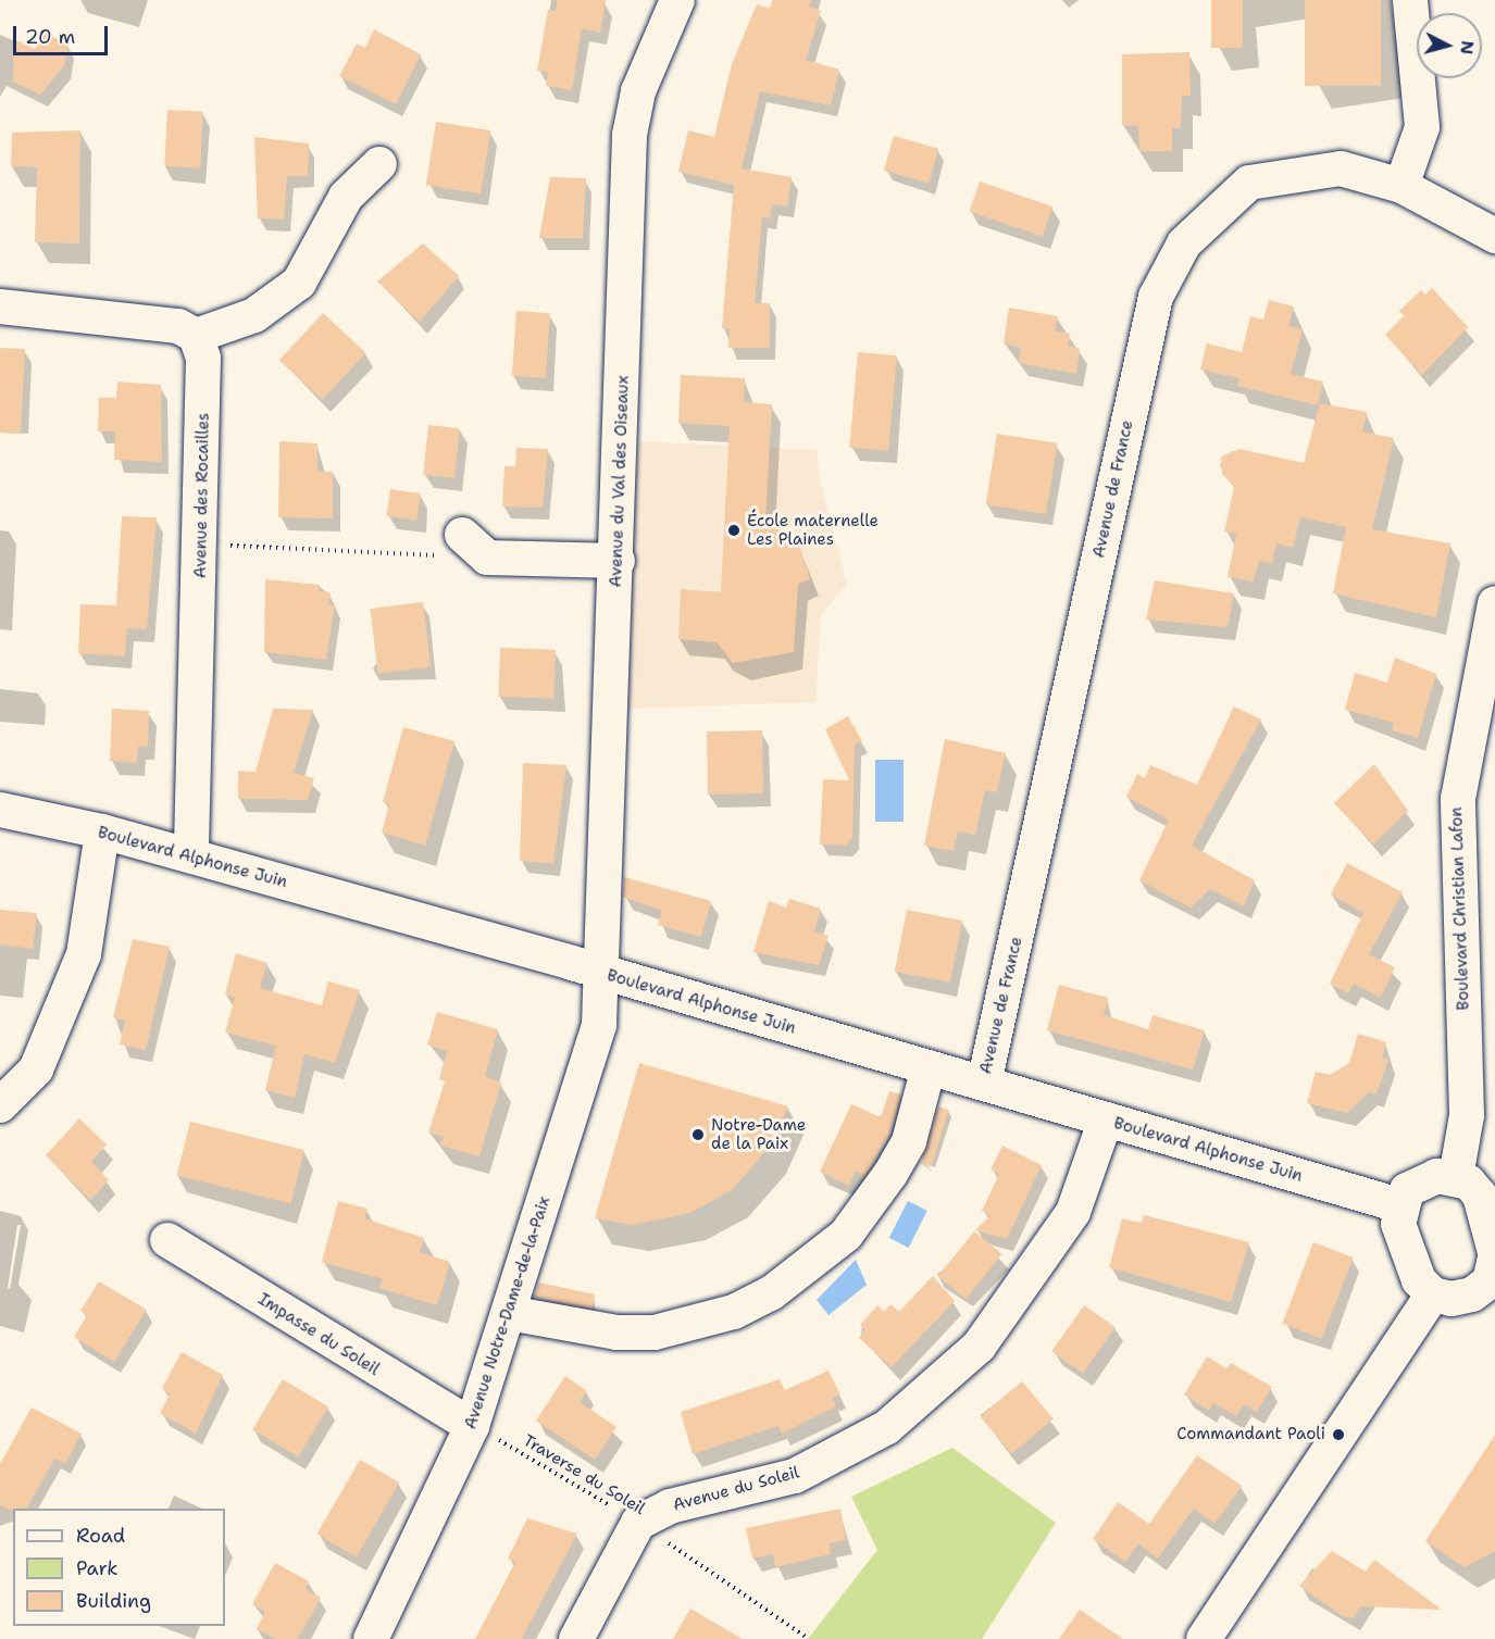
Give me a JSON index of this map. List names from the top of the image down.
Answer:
{
  "streets": {
    "street": [
      "Avenue du Val des Oiseaux",
      "Avenue de France",
      "Avenue des Rocailles",
      "Boulevard Alphonse Juin",
      "Boulevard Christian Lafon",
      "Avenue Notre-Dame-de-la-Paix",
      "Impasse du Soleil",
      "Avenue du Soleil"
    ],
    "path": ["Traverse du Soleil"]
  },
  "crossings": [
    ["Avenue du Val des Oiseaux", "Boulevard Alphonse Juin"],
    ["Avenue du Val des Oiseaux", "Avenue Notre-Dame-de-la-Paix"],
    ["Avenue de France", "Boulevard Alphonse Juin"],
    ["Avenue des Rocailles", "Boulevard Alphonse Juin"],
    ["Boulevard Alphonse Juin", "Boulevard Christian Lafon"],
    ["Boulevard Alphonse Juin", "Avenue Notre-Dame-de-la-Paix"],
    ["Boulevard Alphonse Juin", "Avenue du Soleil"],
    ["Avenue Notre-Dame-de-la-Paix", "Impasse du Soleil"],
    ["Avenue Notre-Dame-de-la-Paix", "Traverse du Soleil"],
    ["Impasse du Soleil", "Traverse du Soleil"],
    ["Traverse du Soleil", "Avenue du Soleil"]
  ],
  "places": ["École maternelle Les Plaines", "Notre-Dame de la Paix", "Commandant Paoli"],
  "legend": ["Road", "Park", "Building"],
  "scale_bar": "20 m",
  "north": "right"
}
